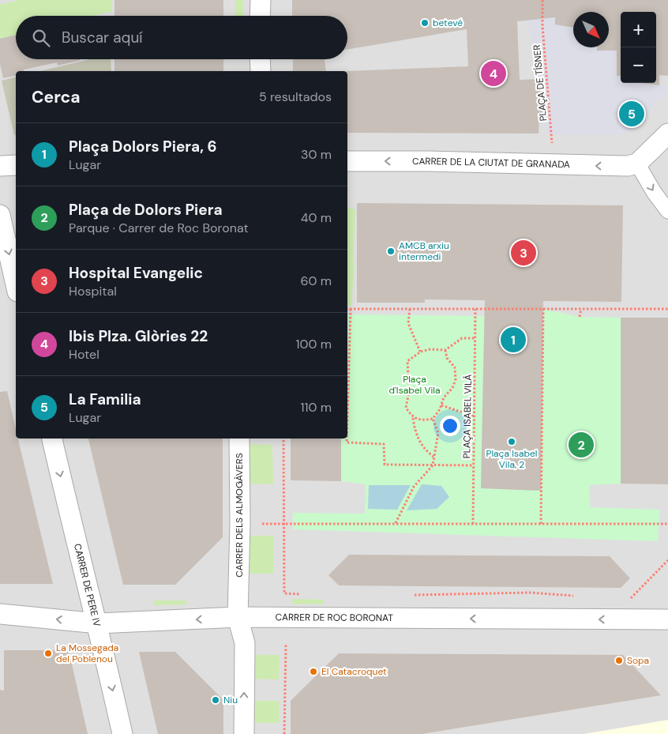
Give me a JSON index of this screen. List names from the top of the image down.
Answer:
{
  "streets": {
    "street": [
      "CARRER DE LA CIUTAT DE GRANADA",
      "CARRER DELS ALMOGÀVERS",
      "CARRER DE PERE IV",
      "CARRER DE ROC BORONAT"
    ],
    "path": ["PLAÇA DE TÍSNER", "PLAÇA ISABEL VILÀ"]
  },
  "crossings": [
    ["PLAÇA DE TÍSNER", "CARRER DE LA CIUTAT DE GRANADA"],
    ["CARRER DELS ALMOGÀVERS", "CARRER DE ROC BORONAT"],
    ["CARRER DE PERE IV", "CARRER DE ROC BORONAT"]
  ],
  "one_way": ["CARRER DE LA CIUTAT DE GRANADA", "CARRER DE PERE IV", "CARRER DE ROC BORONAT"],
  "parks": ["Plaça d'Isabel Vila"],
  "places": [
    "betevé",
    "AMCB arxiu intermedi",
    "Plaça Isabel Vila, 2",
    "La Mossegada del Poblenou",
    "Sopa",
    "El Catacroquet",
    "Niu"
  ],
  "north": "bottom right",
  "page": {
    "map_buttons": ["+", "−"],
    "search": "Buscar aquí",
    "pins": [
      "4",
      "5",
      "3",
      "1",
      "2"
    ],
    "heading": ["Cerca", "5 resultados"],
    "list": [
      {
        "mark": "1",
        "name": "Plaça Dolors Piera, 6",
        "note": "Lugar",
        "value": "30 m"
      },
      {
        "mark": "2",
        "name": "Plaça de Dolors Piera",
        "note": "Parque · Carrer de Roc Boronat",
        "value": "40 m"
      },
      {
        "mark": "3",
        "name": "Hospital Evangelic",
        "note": "Hospital",
        "value": "60 m"
      },
      {
        "mark": "4",
        "name": "Ibis Plza. Glòries 22",
        "note": "Hotel",
        "value": "100 m"
      },
      {
        "mark": "5",
        "name": "La Familia",
        "note": "Lugar",
        "value": "110 m"
      }
    ]
  }
}
